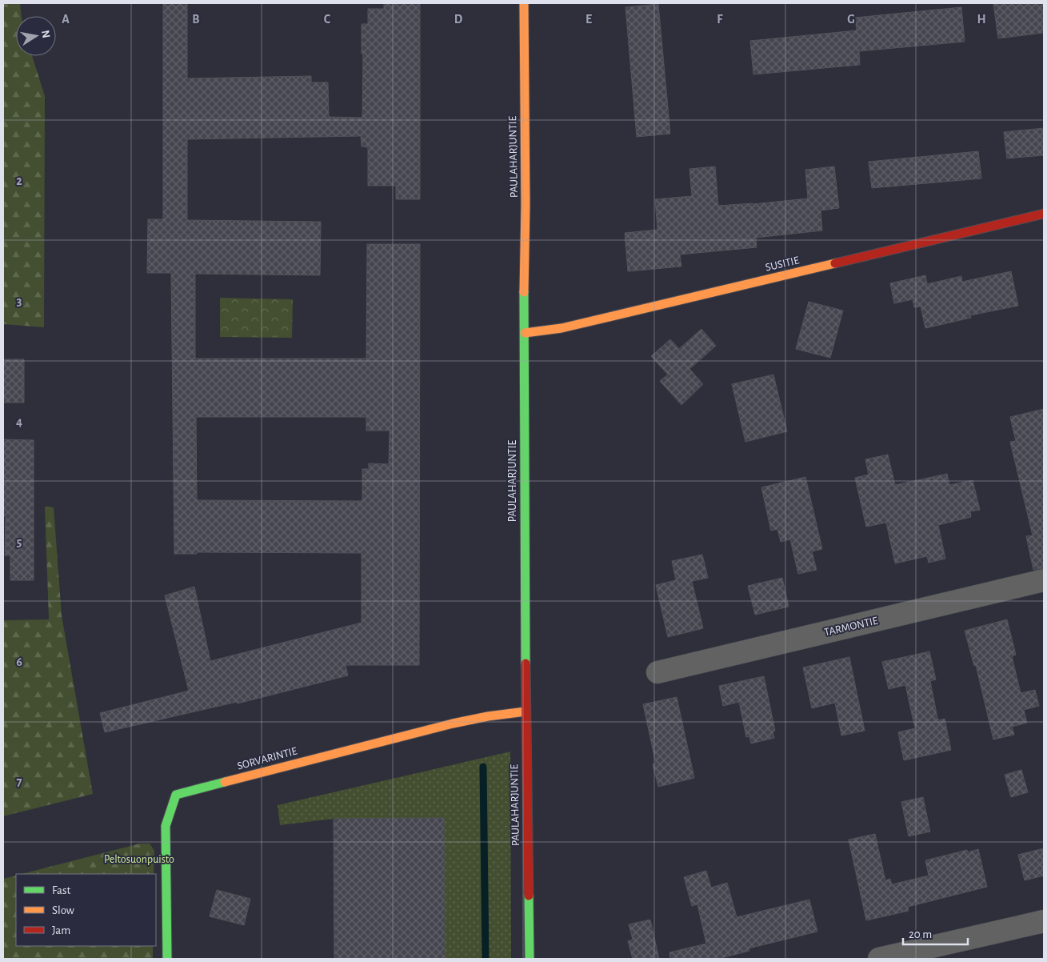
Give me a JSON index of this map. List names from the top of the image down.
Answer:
{
  "streets": {
    "street": [
      "PAULAHARJUNTIE",
      "SUSITIE",
      "TARMONTIE",
      "SORVARINTIE"
    ]
  },
  "crossings": [
    ["PAULAHARJUNTIE", "SUSITIE"],
    ["PAULAHARJUNTIE", "SORVARINTIE"]
  ],
  "parks": ["Peltosuonpuisto"],
  "legend": ["Fast", "Slow", "Jam"],
  "scale_bar": "20 m",
  "north": "right",
  "grid": {
    "columns": [
      "A",
      "B",
      "C",
      "D",
      "E",
      "F",
      "G",
      "H"
    ],
    "rows": [
      "2",
      "3",
      "4",
      "5",
      "6",
      "7"
    ]
  }
}
